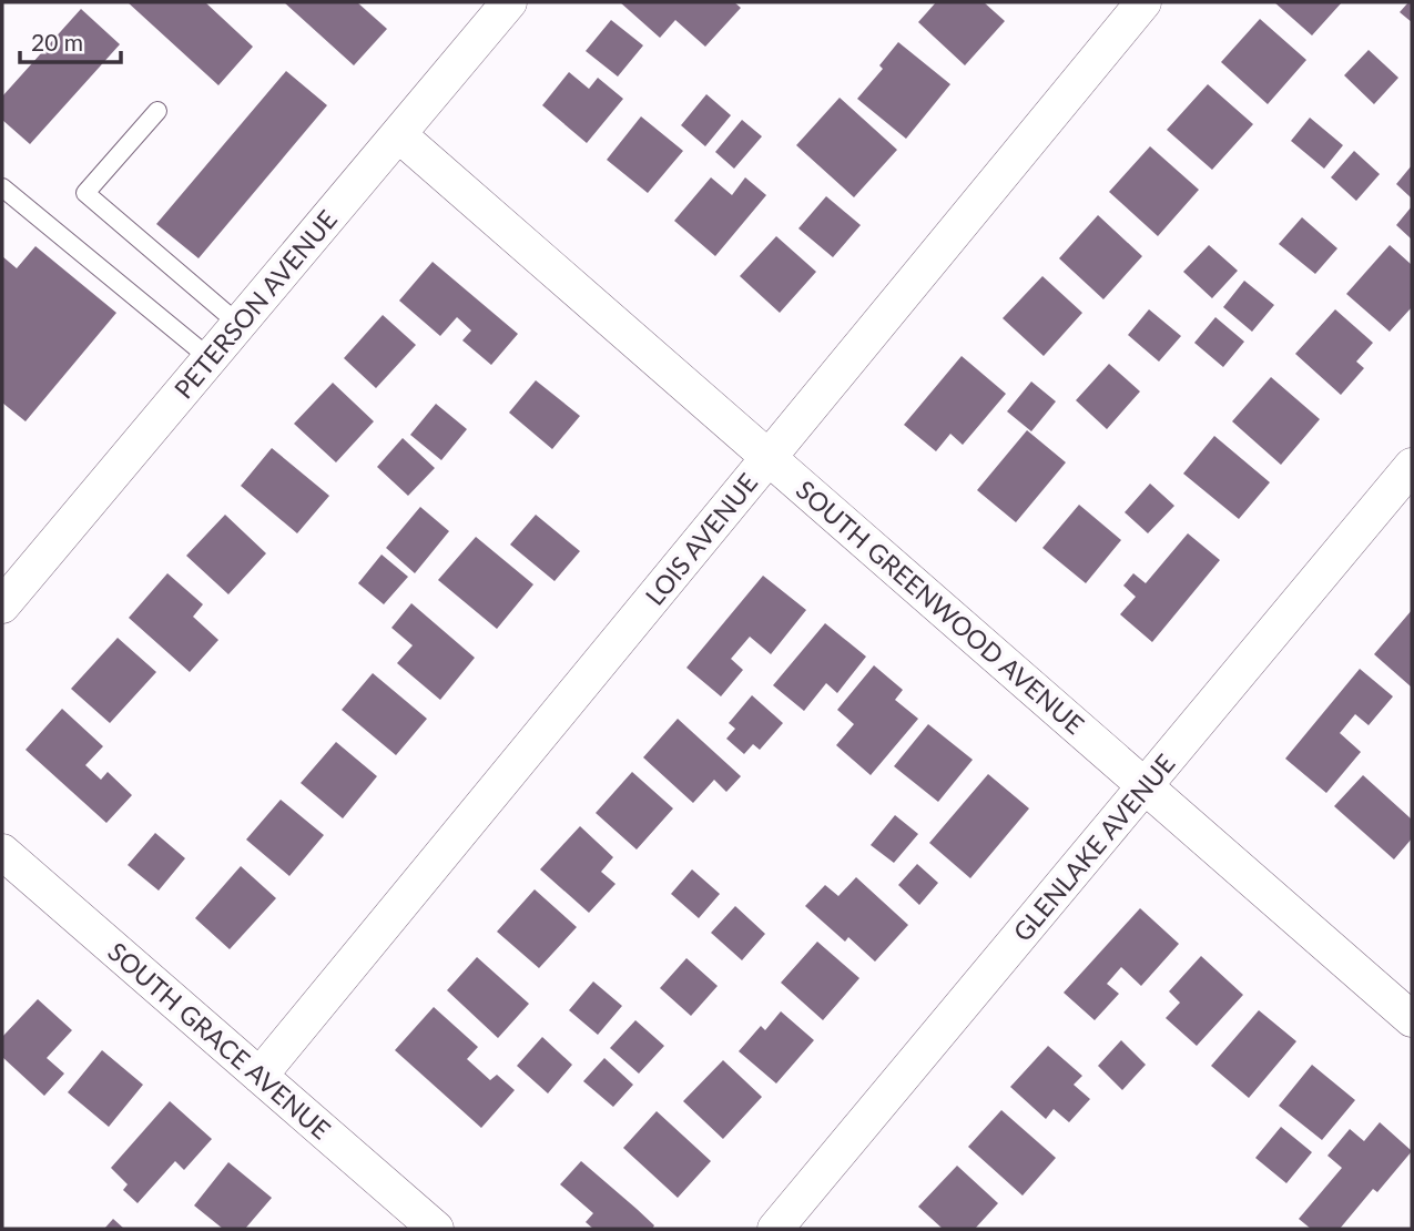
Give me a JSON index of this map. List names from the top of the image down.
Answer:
{
  "streets": {
    "street": [
      "PETERSON AVENUE",
      "LOIS AVENUE",
      "SOUTH GREENWOOD AVENUE",
      "GLENLAKE AVENUE",
      "SOUTH GRACE AVENUE"
    ]
  },
  "crossings": [
    ["PETERSON AVENUE", "SOUTH GREENWOOD AVENUE"],
    ["LOIS AVENUE", "SOUTH GREENWOOD AVENUE"],
    ["LOIS AVENUE", "SOUTH GRACE AVENUE"],
    ["SOUTH GREENWOOD AVENUE", "GLENLAKE AVENUE"]
  ],
  "scale_bar": "20 m"
}
